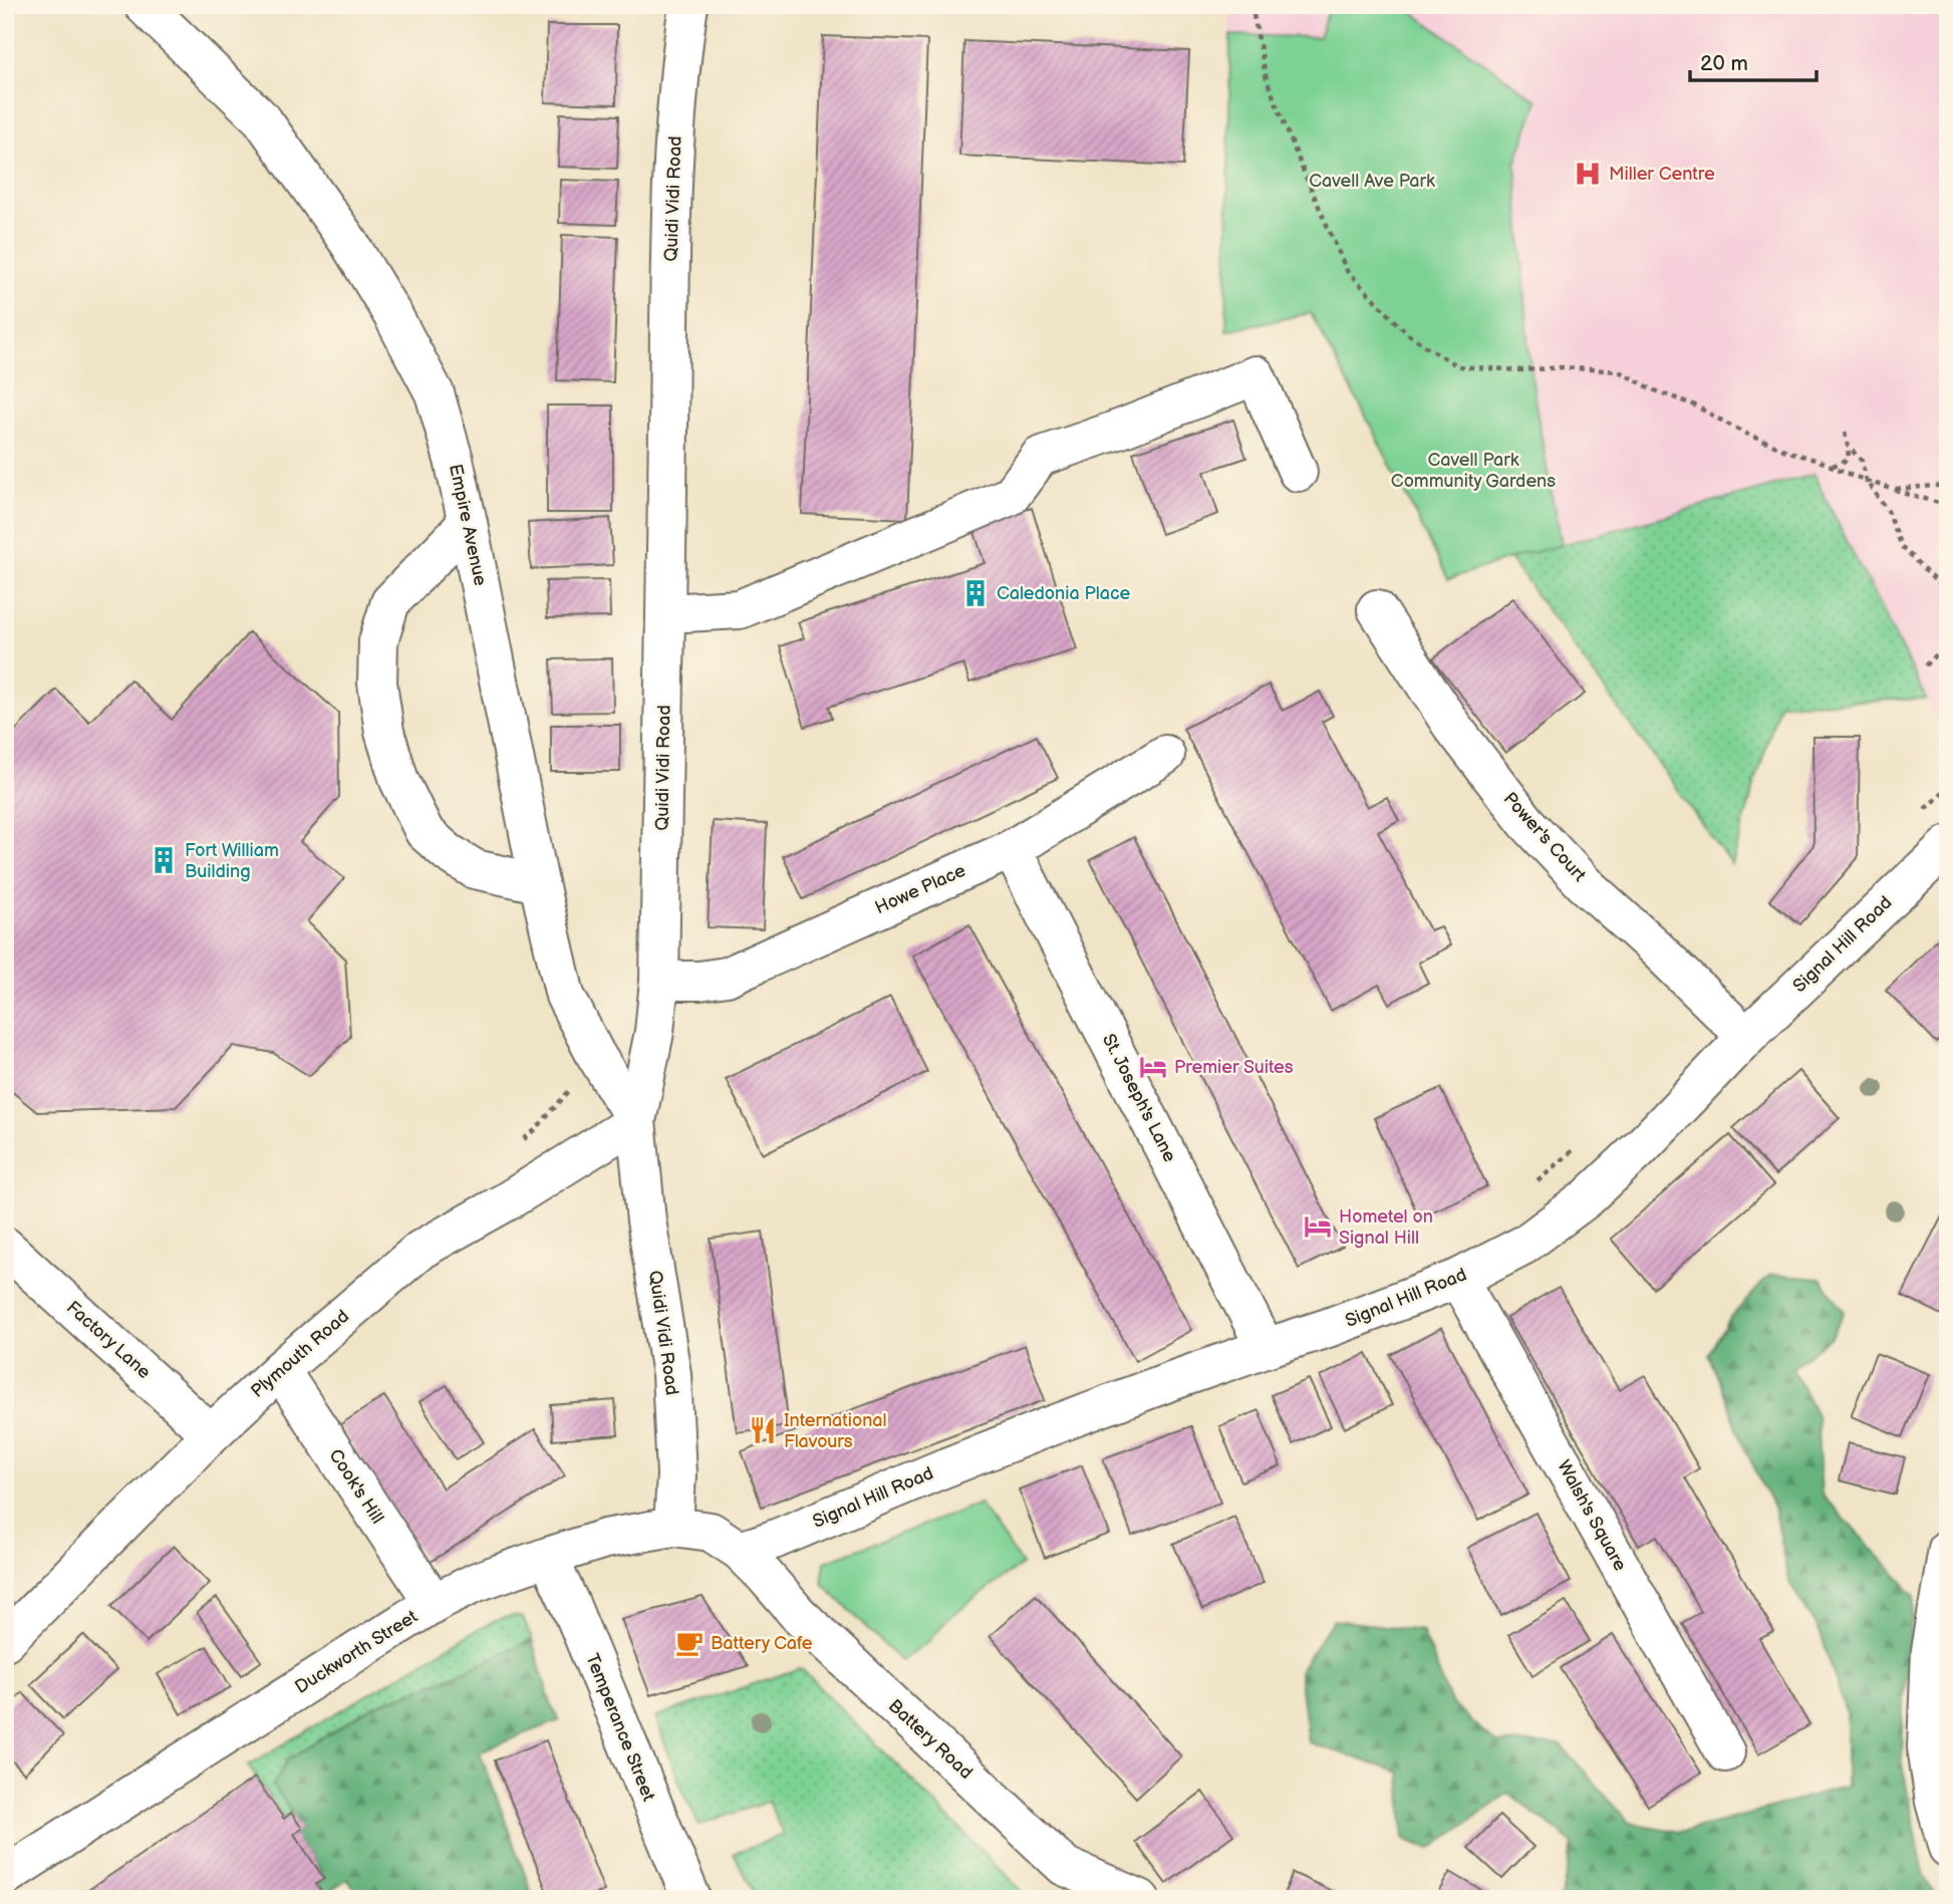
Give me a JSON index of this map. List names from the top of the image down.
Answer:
{
  "streets": {
    "street": [
      "Quidi Vidi Road",
      "Empire Avenue",
      "Power's Court",
      "Howe Place",
      "Signal Hill Road",
      "St. Joseph's Lane",
      "Factory Lane",
      "Plymouth Road",
      "Cook's Hill",
      "Walsh's Square",
      "Duckworth Street",
      "Temperance Street",
      "Battery Road"
    ]
  },
  "crossings": [
    ["Quidi Vidi Road", "Empire Avenue"],
    ["Quidi Vidi Road", "Howe Place"],
    ["Quidi Vidi Road", "Plymouth Road"],
    ["Quidi Vidi Road", "Duckworth Street"],
    ["Empire Avenue", "Plymouth Road"],
    ["Power's Court", "Signal Hill Road"],
    ["Howe Place", "St. Joseph's Lane"],
    ["Signal Hill Road", "St. Joseph's Lane"],
    ["Signal Hill Road", "Walsh's Square"],
    ["Signal Hill Road", "Duckworth Street"],
    ["Signal Hill Road", "Battery Road"],
    ["Factory Lane", "Plymouth Road"],
    ["Plymouth Road", "Cook's Hill"],
    ["Cook's Hill", "Duckworth Street"],
    ["Duckworth Street", "Temperance Street"],
    ["Duckworth Street", "Battery Road"]
  ],
  "parks": ["Cavell Ave Park", "Cavell Park Community Gardens"],
  "places": {
    "hospital": ["Miller Centre"],
    "building": ["Caledonia Place", "Fort William Building"],
    "hotel": ["Premier Suites", "Hometel on Signal Hill"],
    "restaurant": ["International Flavours"],
    "cafe": ["Battery Cafe"]
  },
  "scale_bar": "20 m"
}
